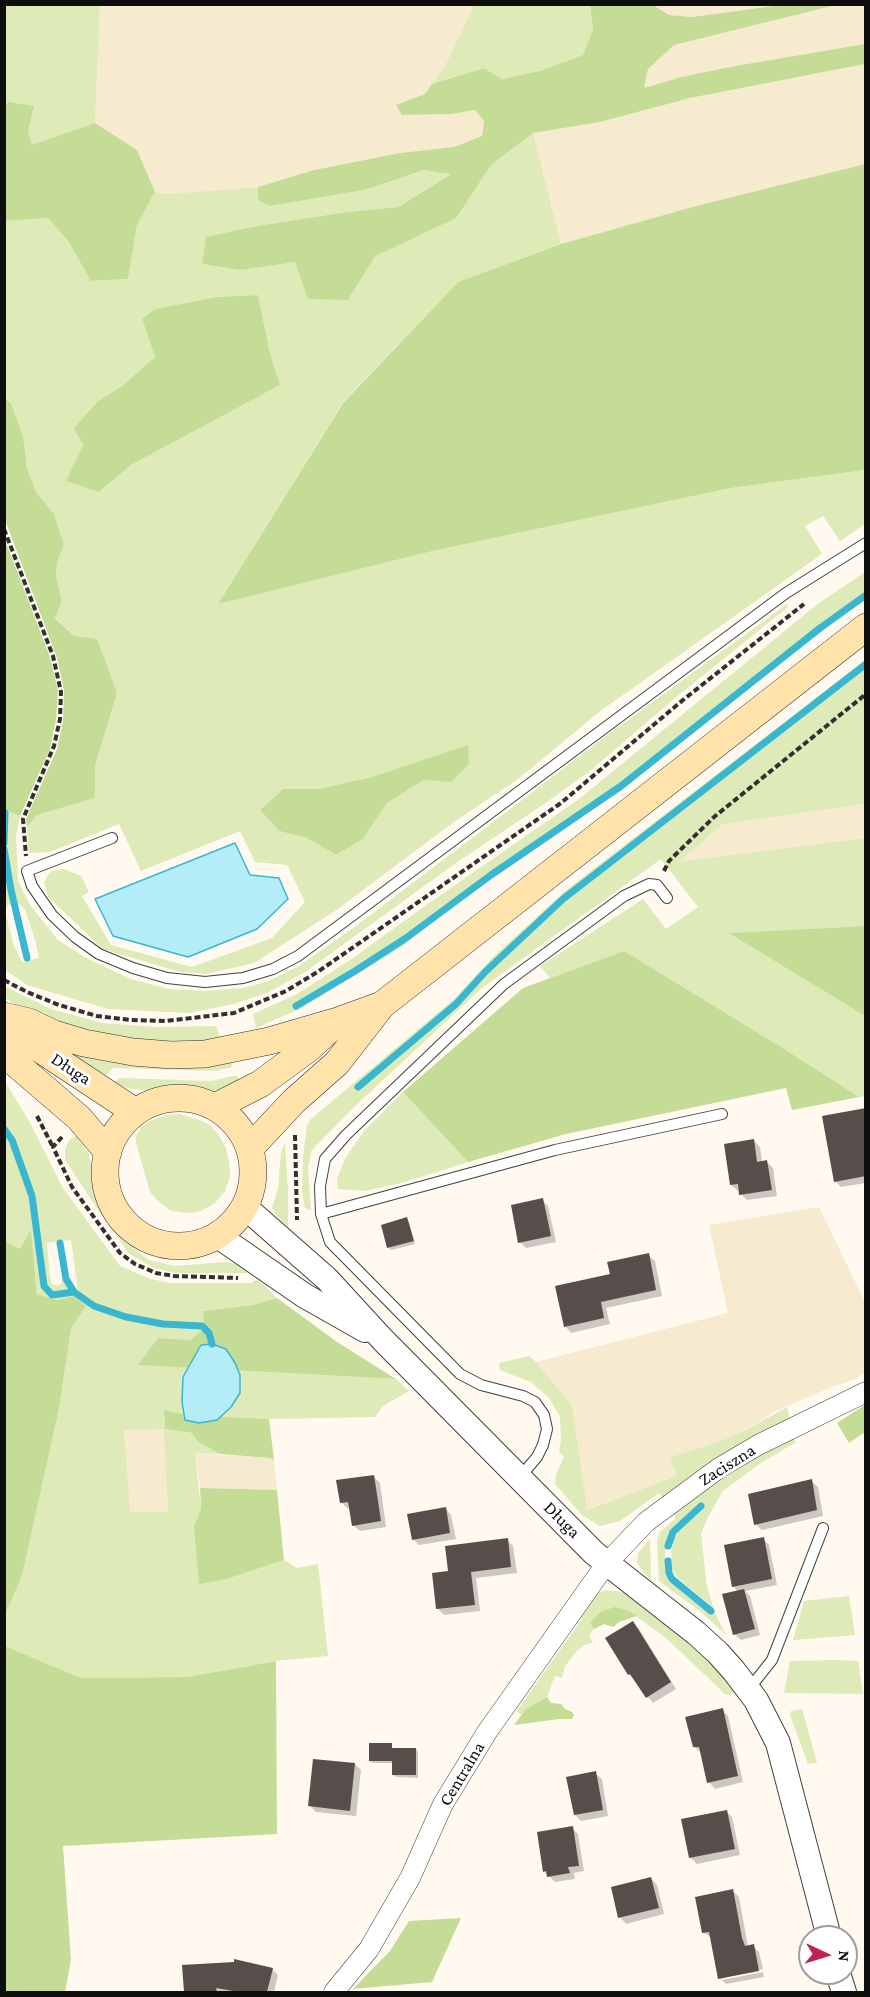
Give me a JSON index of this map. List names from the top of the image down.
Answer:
{
  "streets": {
    "main road": ["Długa"],
    "street": ["Zaciszna", "Centralna"]
  },
  "crossings": [
    ["Długa", "Zaciszna"],
    ["Długa", "Centralna"],
    ["Zaciszna", "Centralna"]
  ],
  "north": "right"
}
